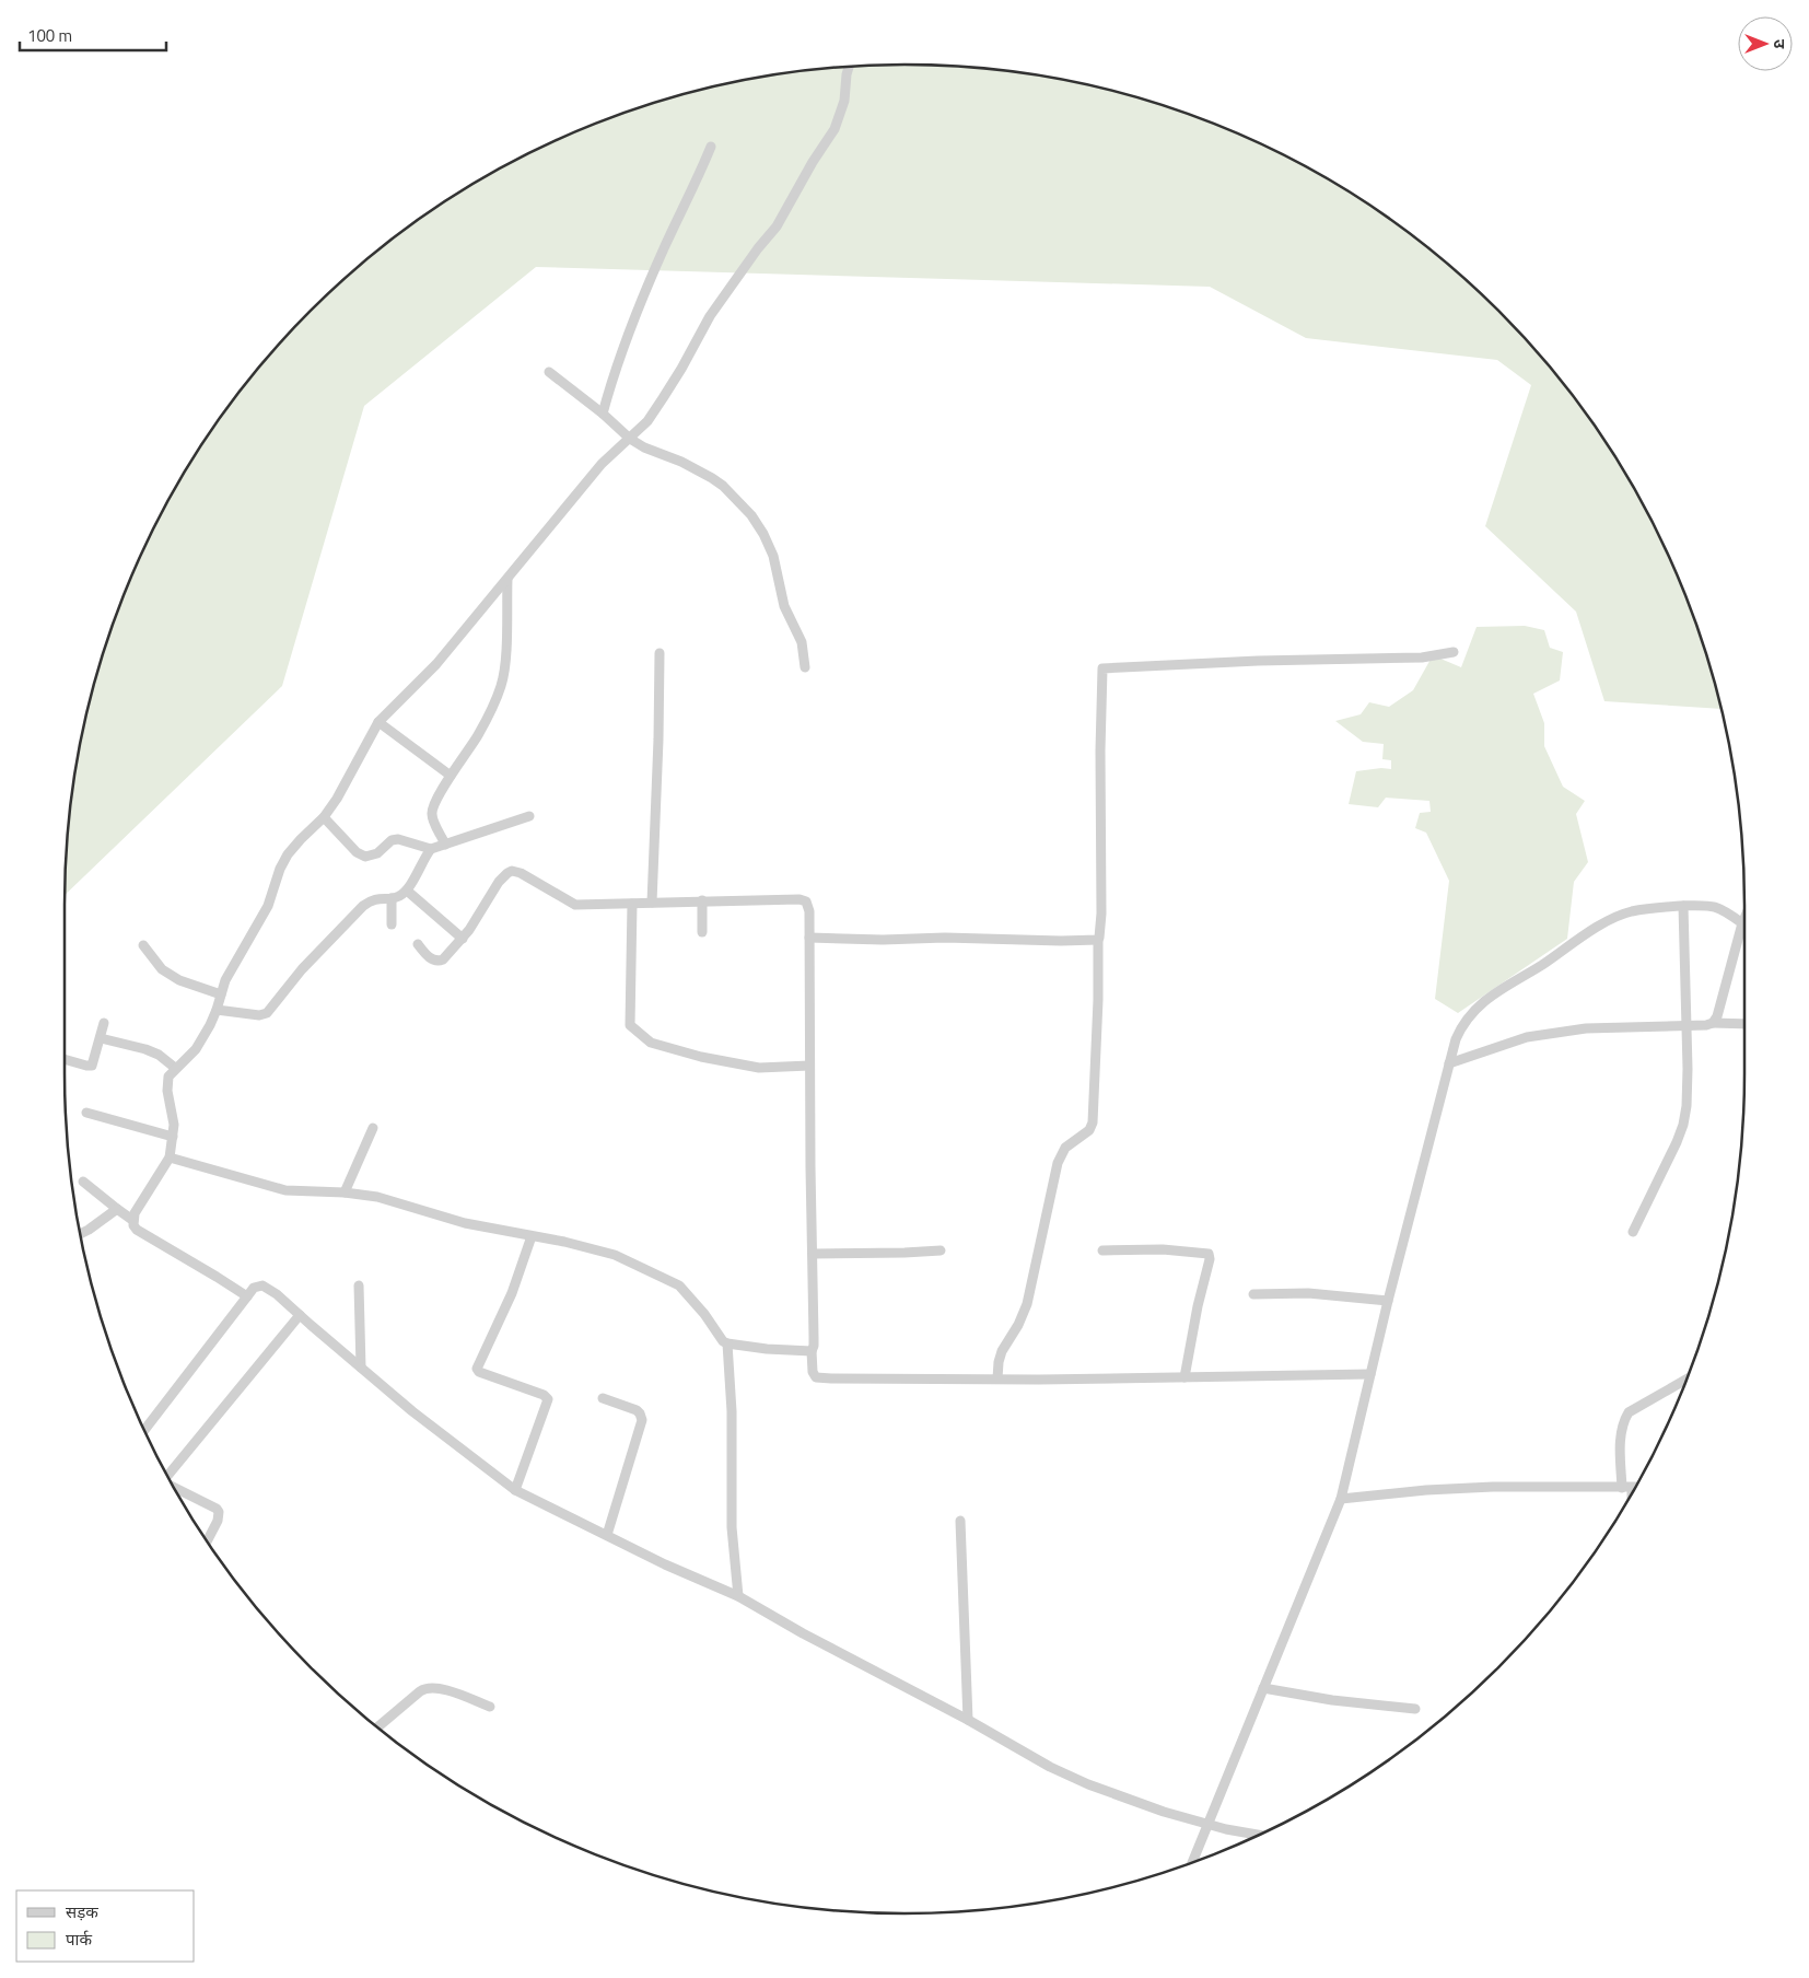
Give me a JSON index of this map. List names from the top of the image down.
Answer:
{
  "legend": ["सड़क", "पार्क"],
  "scale_bar": "100 m",
  "north": "right"
}
